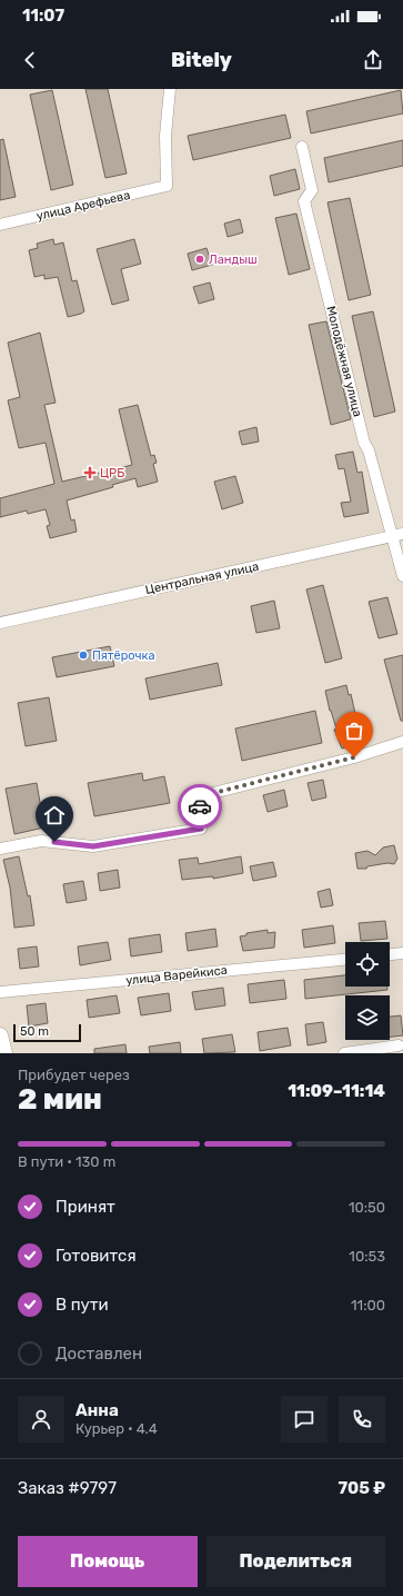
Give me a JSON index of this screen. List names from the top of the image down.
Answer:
{
  "streets": {
    "street": [
      "улица Арефьева",
      "Молодёжная улица",
      "Центральная улица",
      "улица Варейкиса"
    ]
  },
  "crossings": [
    ["Молодёжная улица", "Центральная улица"]
  ],
  "places": {
    "other": ["Ландыш", "Пятёрочка"],
    "health": ["ЦРБ"]
  },
  "scale_bar": "50 m",
  "page": {
    "status": "11:07",
    "header": "Bitely",
    "scale": "50 m",
    "heading": ["2 мин", "Прибудет через", "11:09–11:14"],
    "panel": [
      "Анна",
      "Курьер · 4.4",
      "Заказ #9797",
      "705 ₽"
    ],
    "bar": "В пути · 130 m",
    "list": [
      ["Принят", "10:50"],
      ["Готовится", "10:53"],
      ["В пути", "11:00"],
      "Доставлен"
    ],
    "buttons": ["Помощь", "Поделиться"]
  }
}
